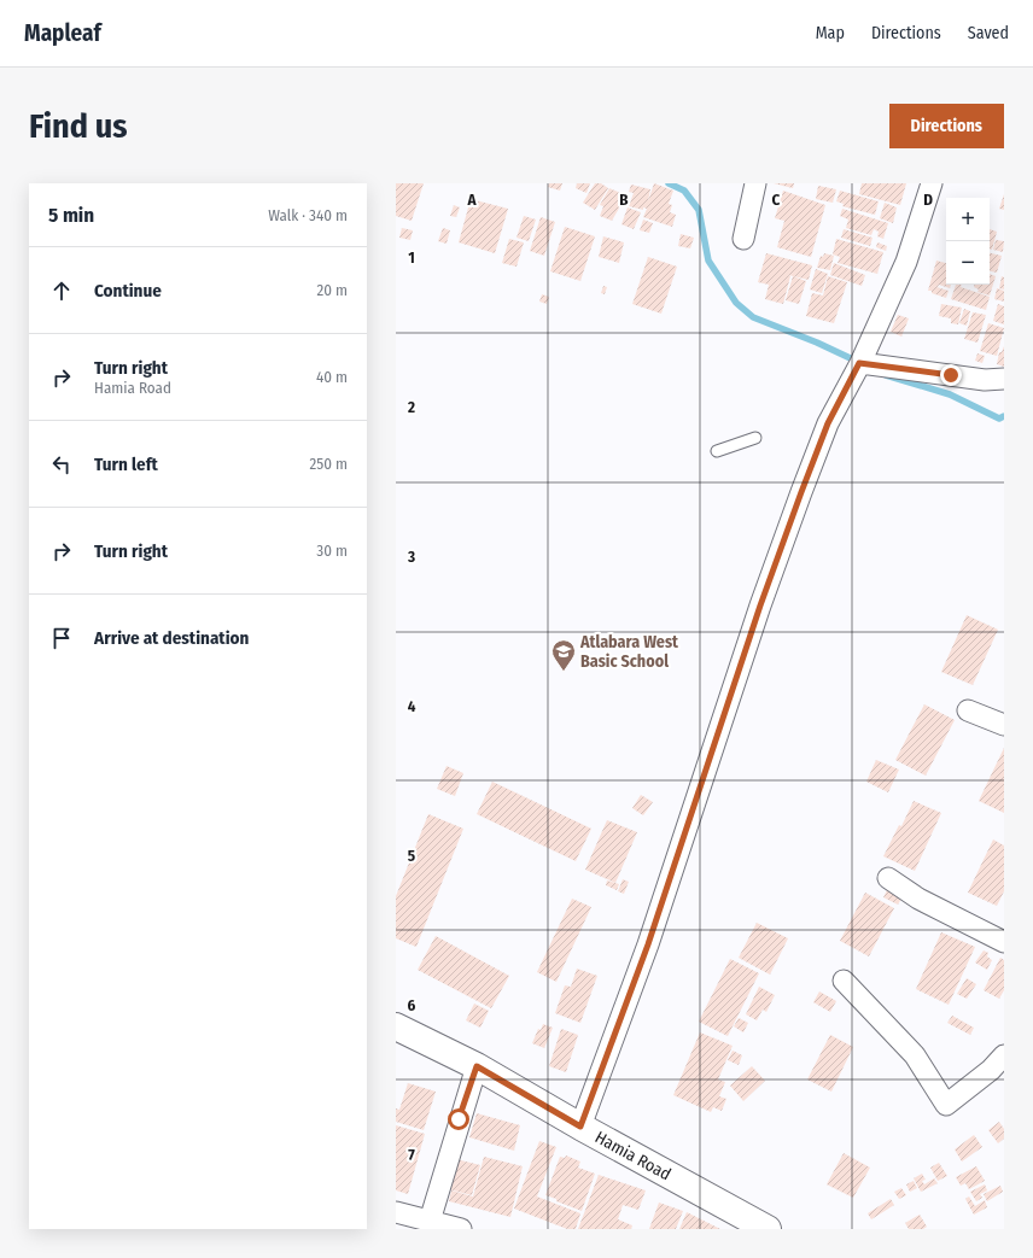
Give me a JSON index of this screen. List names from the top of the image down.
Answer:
{
  "streets": {
    "main road": ["Hamia Road"]
  },
  "places": {
    "school or university": ["Atlabara West Basic School"]
  },
  "page": {
    "header": "Mapleaf",
    "nav": ["Map", "Directions", "Saved"],
    "buttons": "Directions",
    "title": "Find us",
    "heading": ["5 min", "Walk · 340 m"],
    "map_buttons": ["+", "−"],
    "list": [
      ["Continue", "20 m"],
      ["Turn right", "Hamia Road", "40 m"],
      ["Turn left", "250 m"],
      ["Turn right", "30 m"],
      "Arrive at destination"
    ]
  },
  "grid": {
    "columns": [
      "A",
      "B",
      "C",
      "D"
    ],
    "rows": [
      "1",
      "2",
      "3",
      "4",
      "5",
      "6",
      "7"
    ]
  }
}
